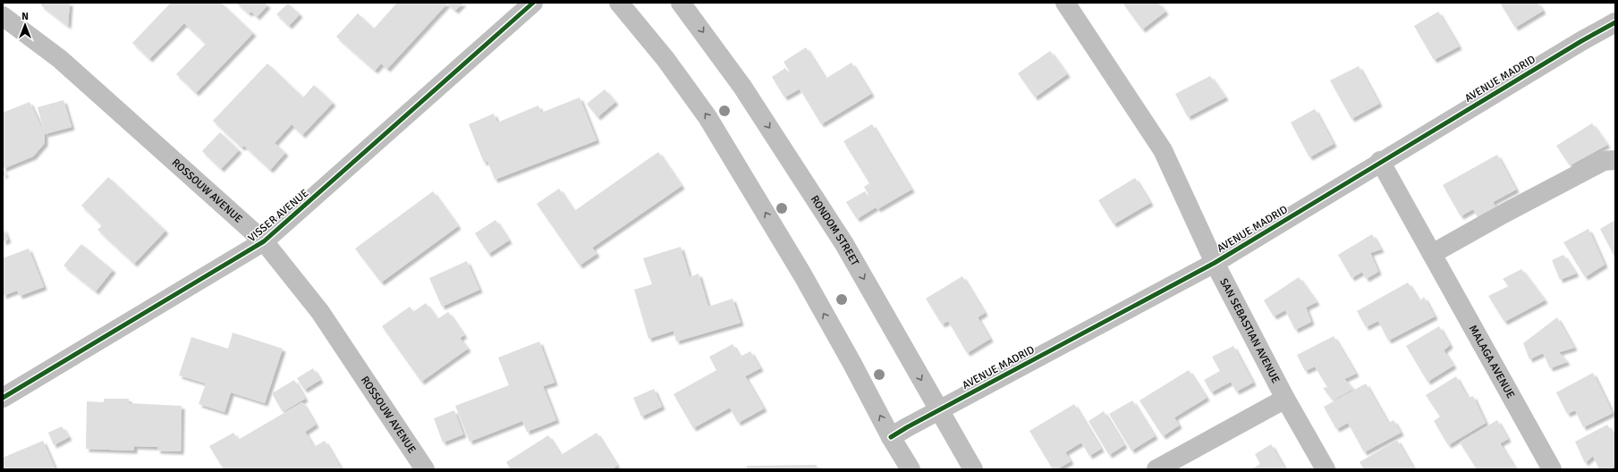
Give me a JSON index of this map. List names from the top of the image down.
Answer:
{
  "streets": {
    "street": [
      "AVENUE MADRID",
      "ROSSOUW AVENUE",
      "VISSER AVENUE",
      "RONDOM STREET",
      "SAN SEBASTIAN AVENUE",
      "MALAGA AVENUE"
    ]
  },
  "crossings": [
    ["AVENUE MADRID", "RONDOM STREET"],
    ["AVENUE MADRID", "SAN SEBASTIAN AVENUE"],
    ["AVENUE MADRID", "MALAGA AVENUE"],
    ["ROSSOUW AVENUE", "VISSER AVENUE"]
  ],
  "north": "top"
}
